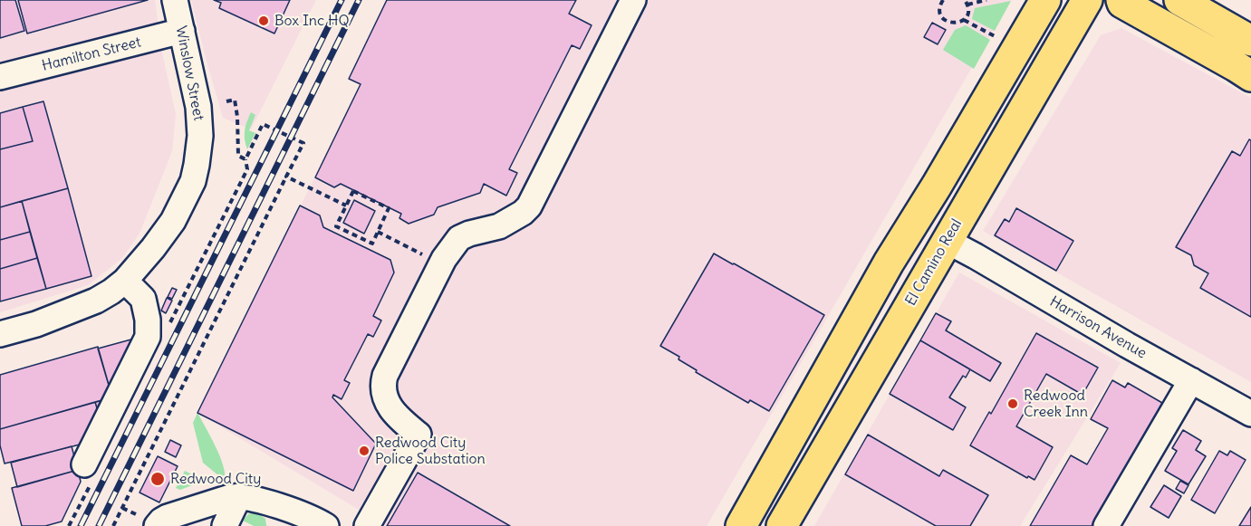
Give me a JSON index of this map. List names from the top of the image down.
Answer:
{
  "streets": {
    "main road": ["El Camino Real"],
    "street": ["Hamilton Street", "Winslow Street", "Harrison Avenue"]
  },
  "crossings": [
    ["Hamilton Street", "Winslow Street"],
    ["El Camino Real", "Harrison Avenue"]
  ],
  "places": [
    "Box Inc HQ",
    "Redwood Creek Inn",
    "Redwood City Police Substation",
    "Redwood City"
  ]
}
